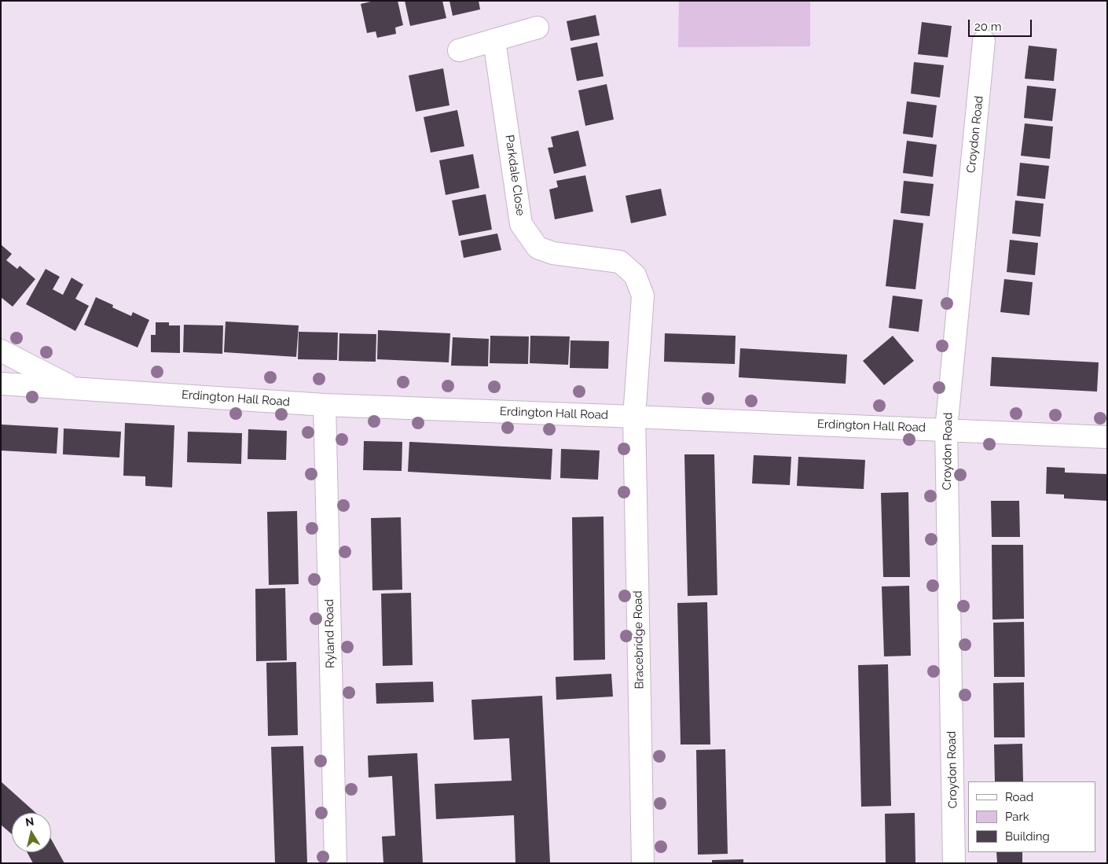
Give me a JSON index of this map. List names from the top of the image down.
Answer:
{
  "streets": {
    "street": [
      "Croydon Road",
      "Parkdale Close",
      "Erdington Hall Road",
      "Ryland Road",
      "Bracebridge Road"
    ]
  },
  "crossings": [
    ["Croydon Road", "Erdington Hall Road"],
    ["Parkdale Close", "Erdington Hall Road"],
    ["Parkdale Close", "Bracebridge Road"],
    ["Erdington Hall Road", "Ryland Road"],
    ["Erdington Hall Road", "Bracebridge Road"]
  ],
  "legend": ["Road", "Park", "Building"],
  "scale_bar": "20 m",
  "north": "top"
}
